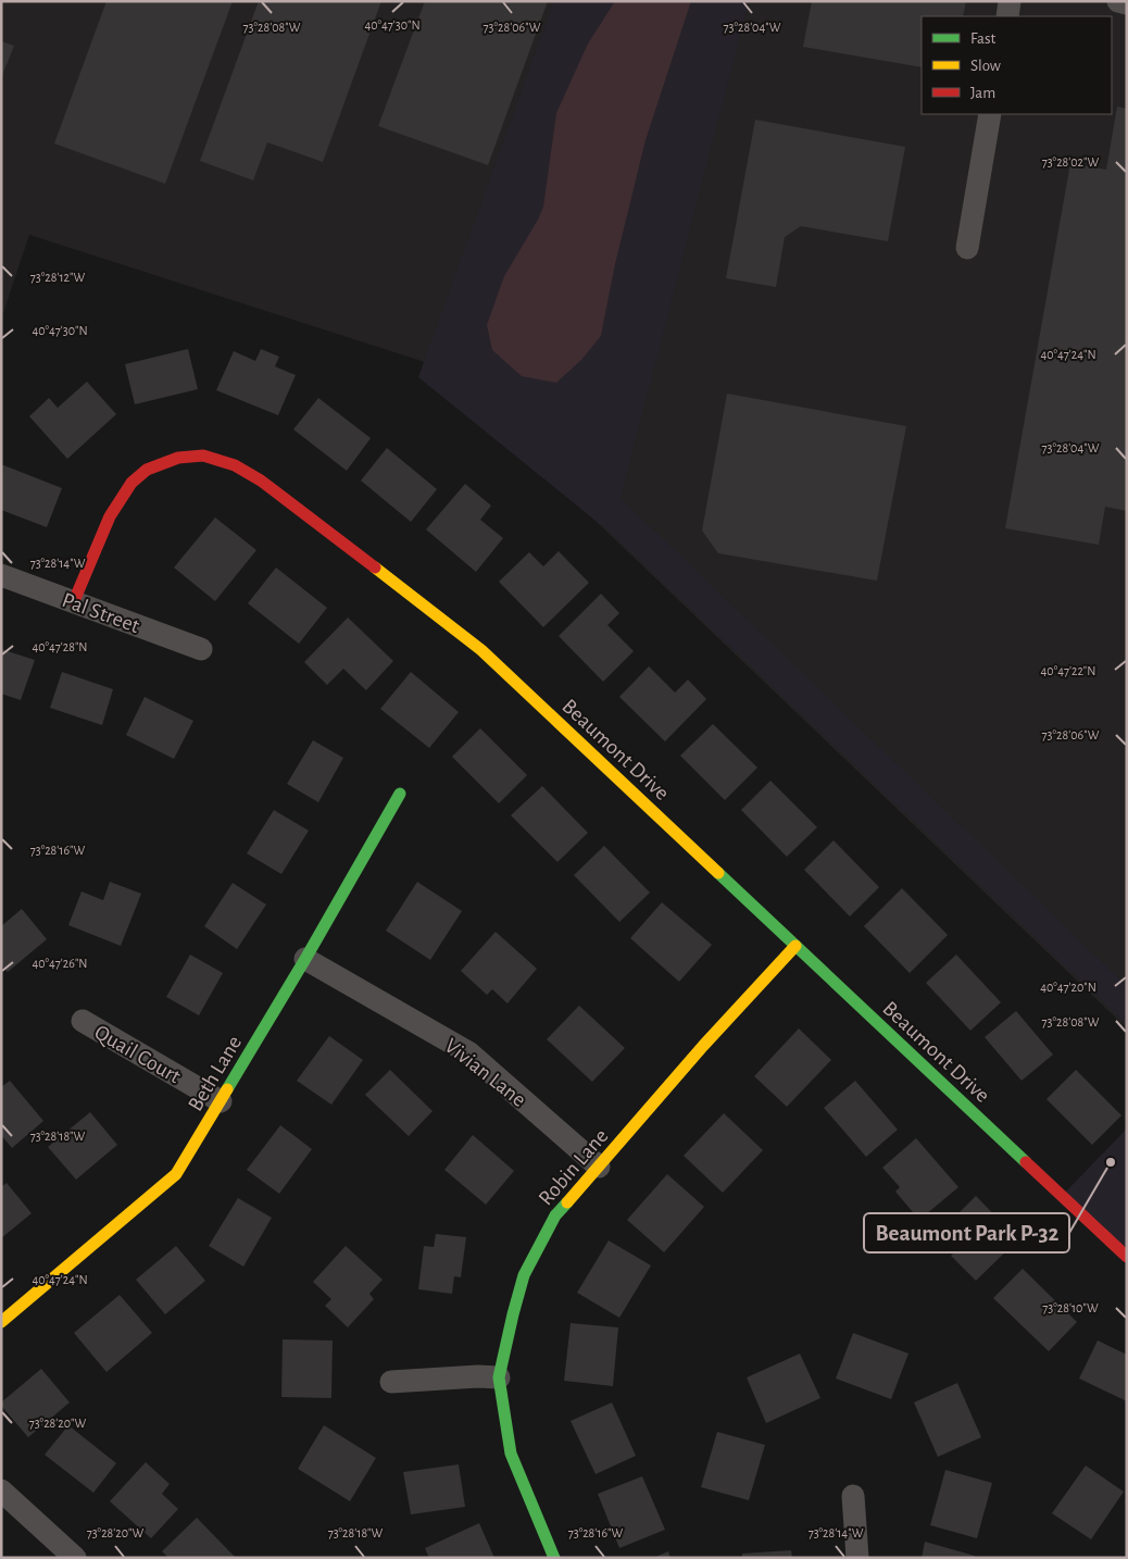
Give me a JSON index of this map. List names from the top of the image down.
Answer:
{
  "streets": {
    "street": [
      "Pal Street",
      "Beaumont Drive",
      "Quail Court",
      "Vivian Lane",
      "Beth Lane",
      "Robin Lane"
    ]
  },
  "crossings": [
    ["Pal Street", "Beaumont Drive"],
    ["Beaumont Drive", "Robin Lane"],
    ["Quail Court", "Beth Lane"],
    ["Vivian Lane", "Beth Lane"],
    ["Vivian Lane", "Robin Lane"]
  ],
  "places": ["Beaumont Park P-32"],
  "legend": ["Fast", "Slow", "Jam"],
  "coordinates": [
    "40°47'30\"N",
    "73°28'06\"W",
    "73°28'08\"W",
    "73°28'04\"W",
    "73°28'02\"W",
    "73°28'12\"W",
    "40°47'24\"N",
    "73°28'14\"W",
    "40°47'28\"N",
    "40°47'22\"N",
    "73°28'16\"W",
    "40°47'26\"N",
    "40°47'20\"N",
    "73°28'18\"W",
    "73°28'10\"W",
    "73°28'20\"W"
  ]
}
